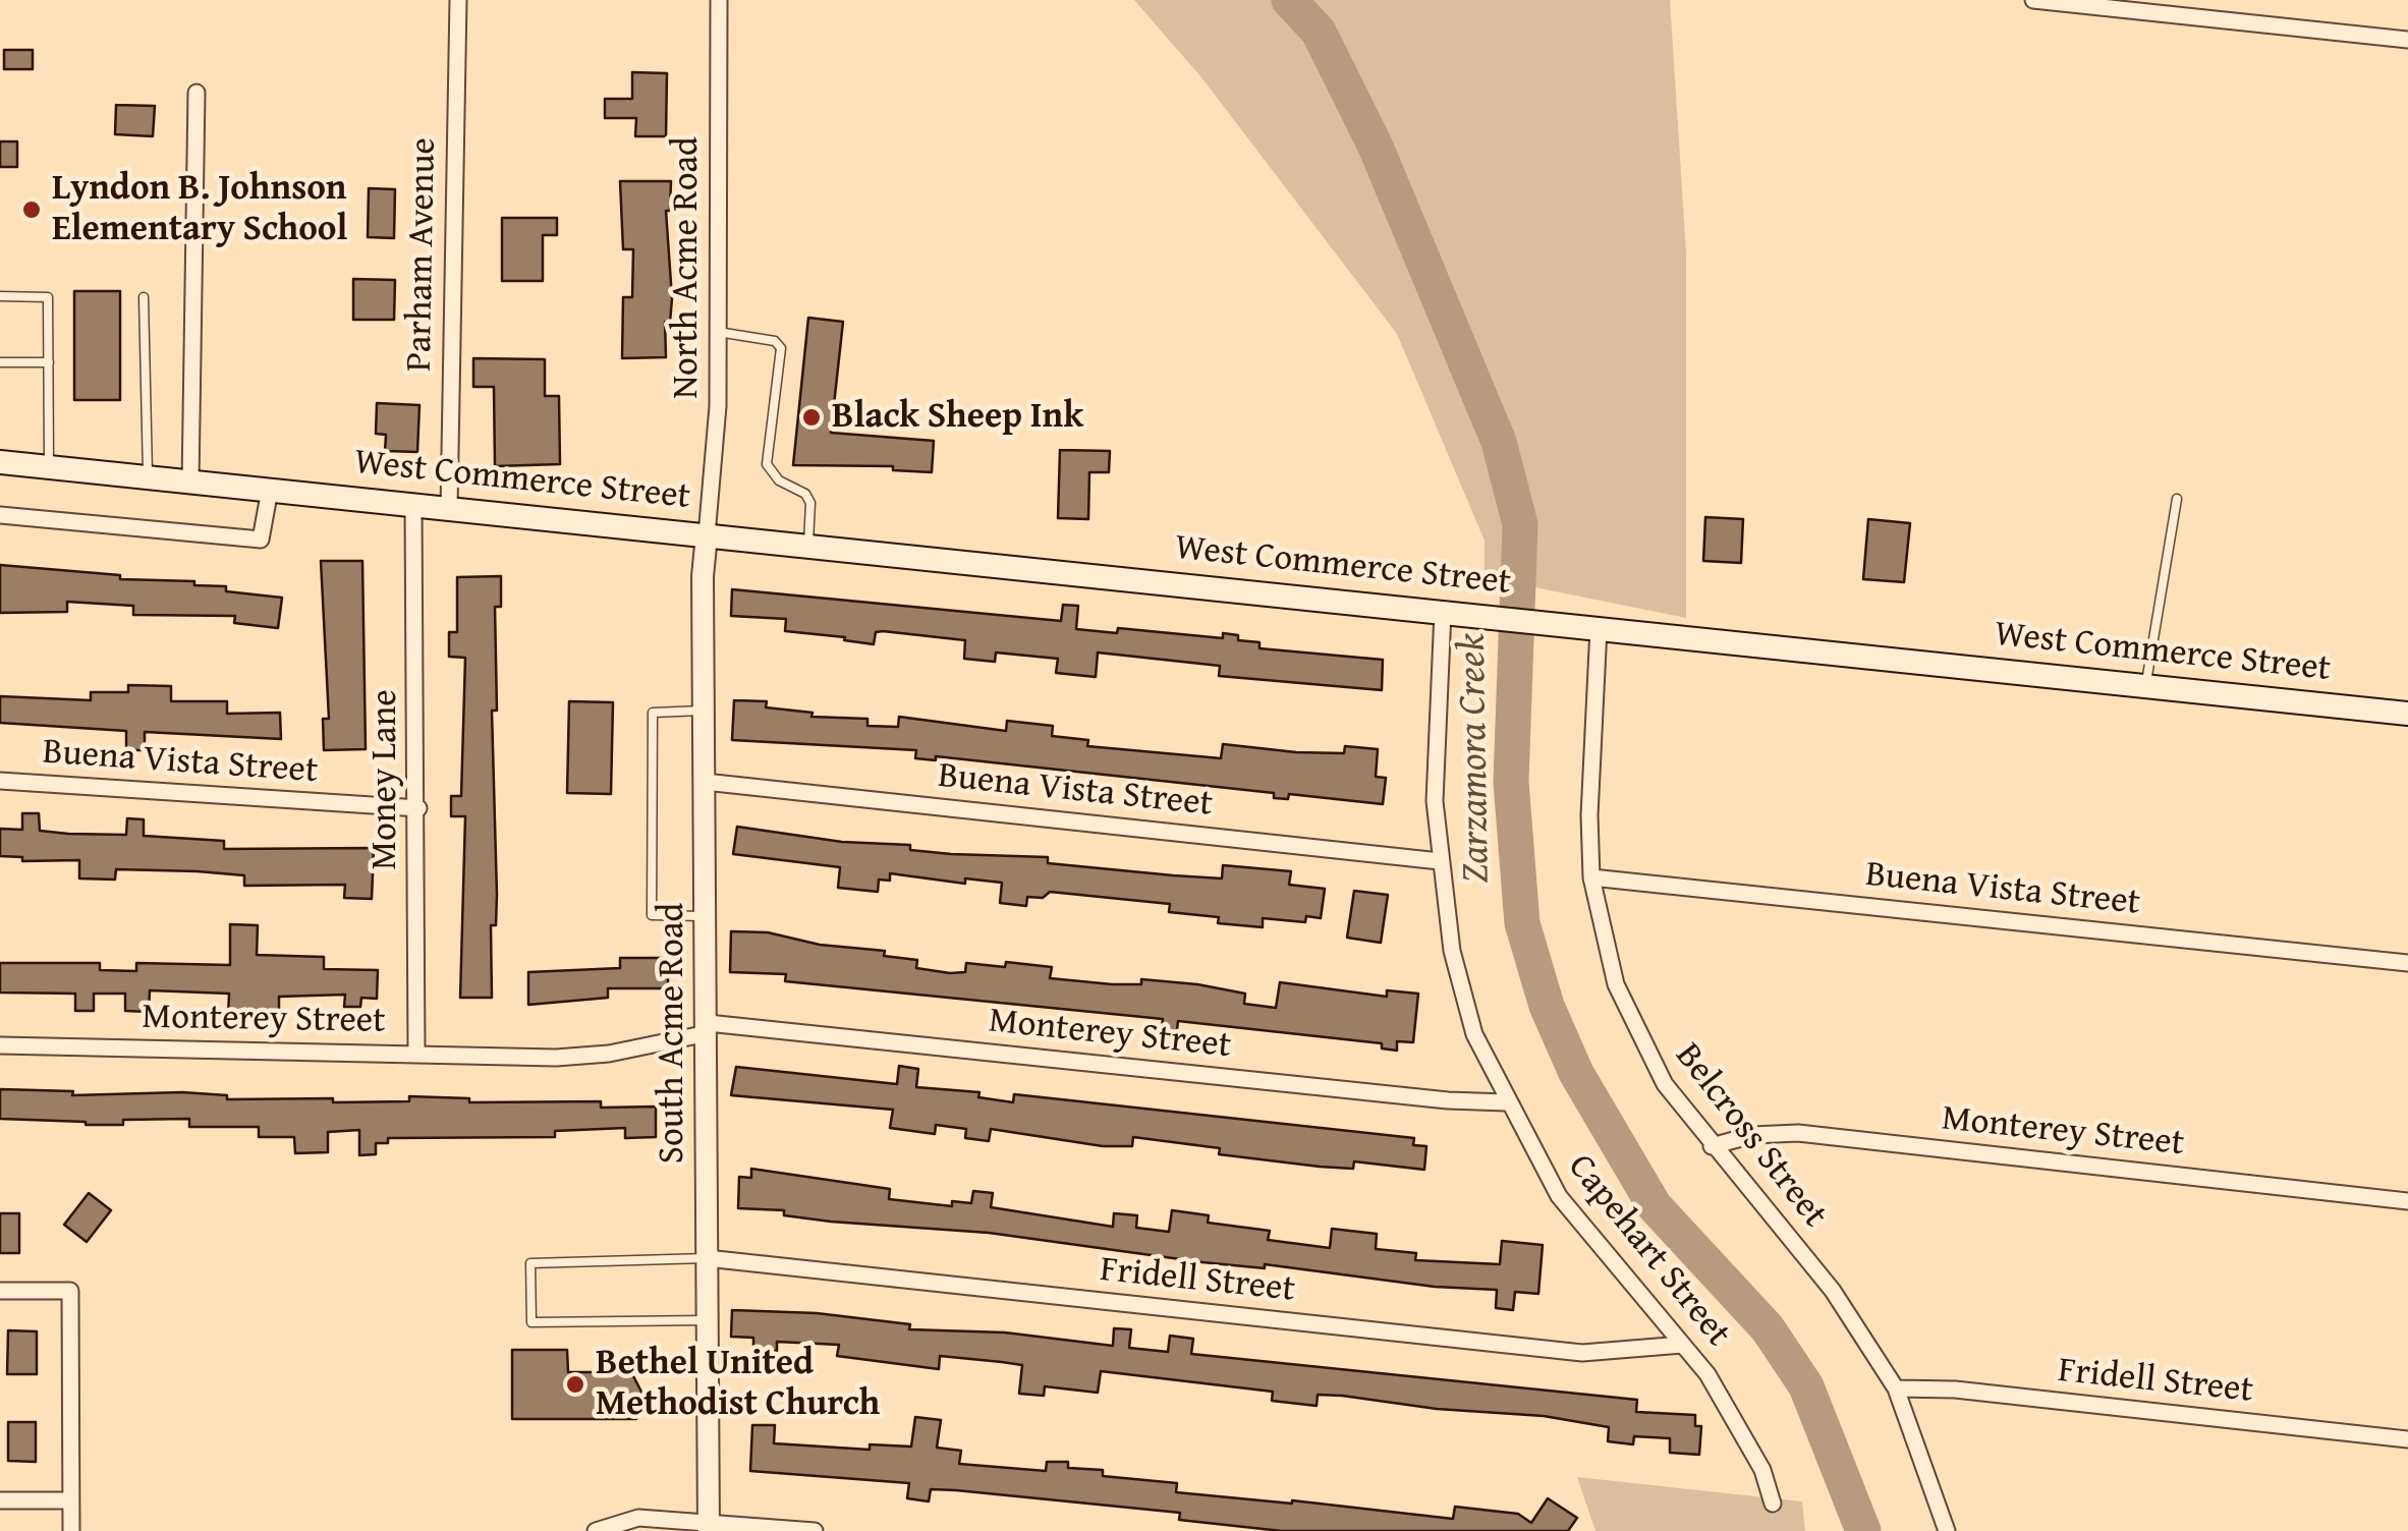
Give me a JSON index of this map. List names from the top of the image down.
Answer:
{
  "streets": {
    "main road": ["West Commerce Street"],
    "street": [
      "Parham Avenue",
      "North Acme Road",
      "Buena Vista Street",
      "Money Lane",
      "Monterey Street",
      "South Acme Road",
      "Belcross Street",
      "Capehart Street",
      "Fridell Street"
    ]
  },
  "crossings": [
    ["Parham Avenue", "West Commerce Street"],
    ["North Acme Road", "West Commerce Street"],
    ["North Acme Road", "South Acme Road"],
    ["West Commerce Street", "Money Lane"],
    ["West Commerce Street", "South Acme Road"],
    ["West Commerce Street", "Belcross Street"],
    ["West Commerce Street", "Capehart Street"],
    ["Buena Vista Street", "Money Lane"],
    ["Buena Vista Street", "South Acme Road"],
    ["Buena Vista Street", "Belcross Street"],
    ["Buena Vista Street", "Capehart Street"],
    ["Money Lane", "Monterey Street"],
    ["Monterey Street", "South Acme Road"],
    ["Monterey Street", "Belcross Street"],
    ["Monterey Street", "Capehart Street"],
    ["South Acme Road", "Fridell Street"],
    ["Belcross Street", "Fridell Street"],
    ["Capehart Street", "Fridell Street"]
  ],
  "water": ["Zarzamora Creek"],
  "places": ["Lyndon B. Johnson Elementary School", "Black Sheep Ink", "Bethel United Methodist Church"]
}
